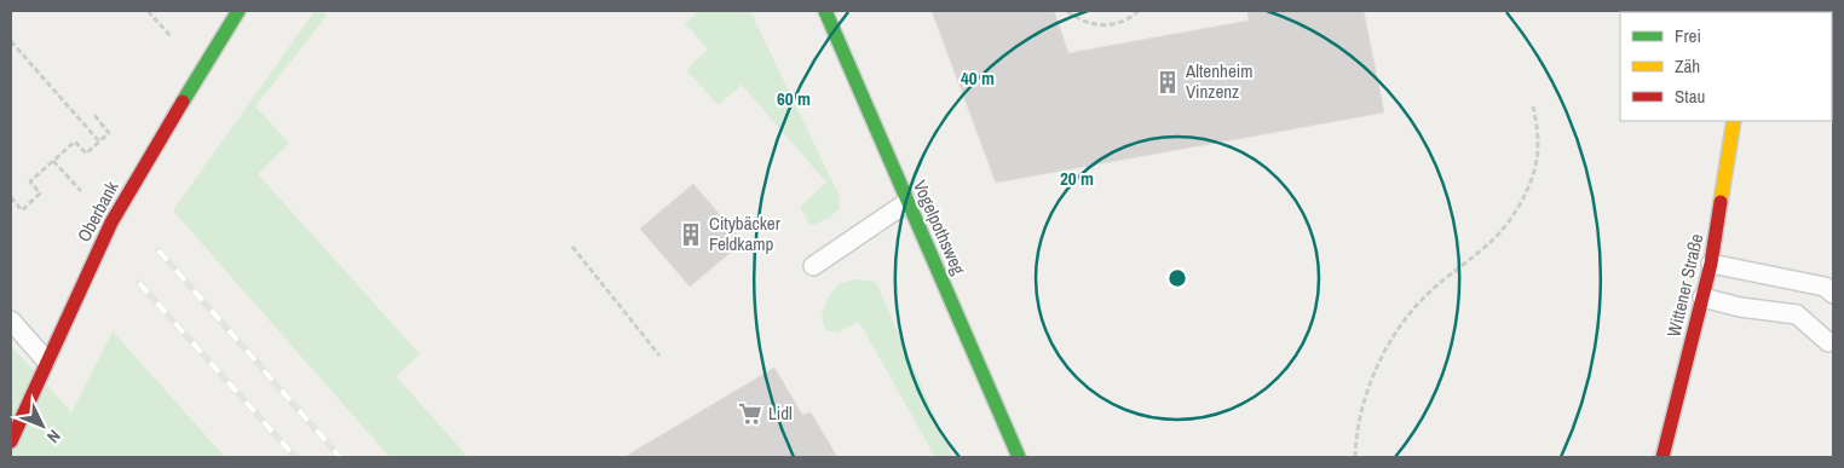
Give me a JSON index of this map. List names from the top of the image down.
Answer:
{
  "streets": {
    "street": ["Oberbank", "Vogelpothsweg", "Wittener Straße"]
  },
  "places": {
    "building": ["Altenheim Vinzenz", "Citybäcker Feldkamp"],
    "supermarket": ["Lidl"]
  },
  "legend": ["Frei", "Zäh", "Stau"],
  "north": "bottom right",
  "rings": ["40 m", "60 m", "20 m"]
}
